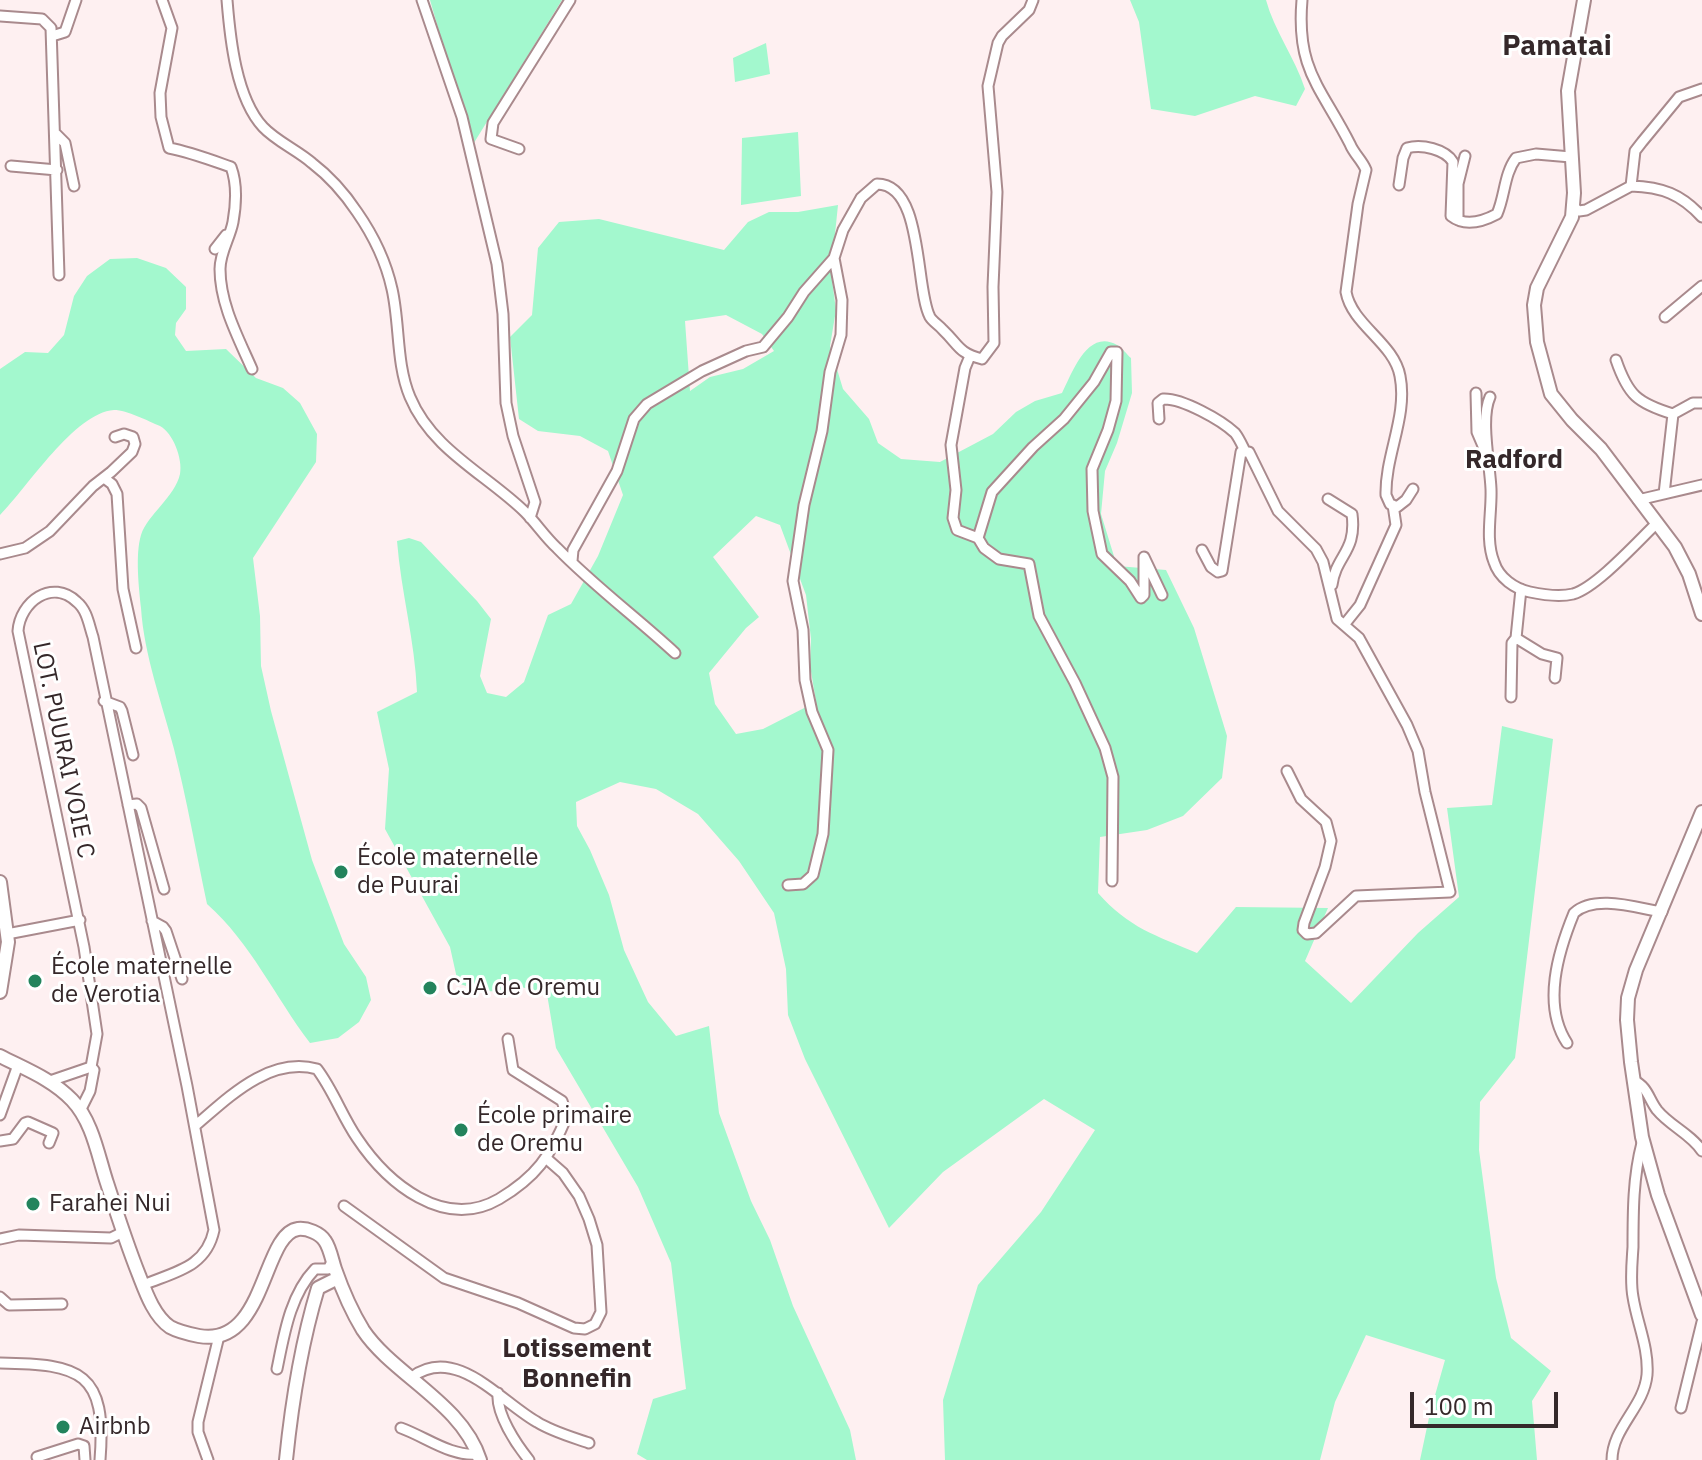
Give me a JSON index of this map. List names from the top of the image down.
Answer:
{
  "streets": {
    "street": ["LOT. PUURAI VOIE C"]
  },
  "districts": ["Pamatai", "Radford", "Lotissement Bonnefin"],
  "places": [
    "École maternelle de Puurai",
    "École maternelle de Verotia",
    "CJA de Oremu",
    "École primaire de Oremu",
    "Farahei Nui",
    "Airbnb"
  ],
  "scale_bar": "100 m"
}
